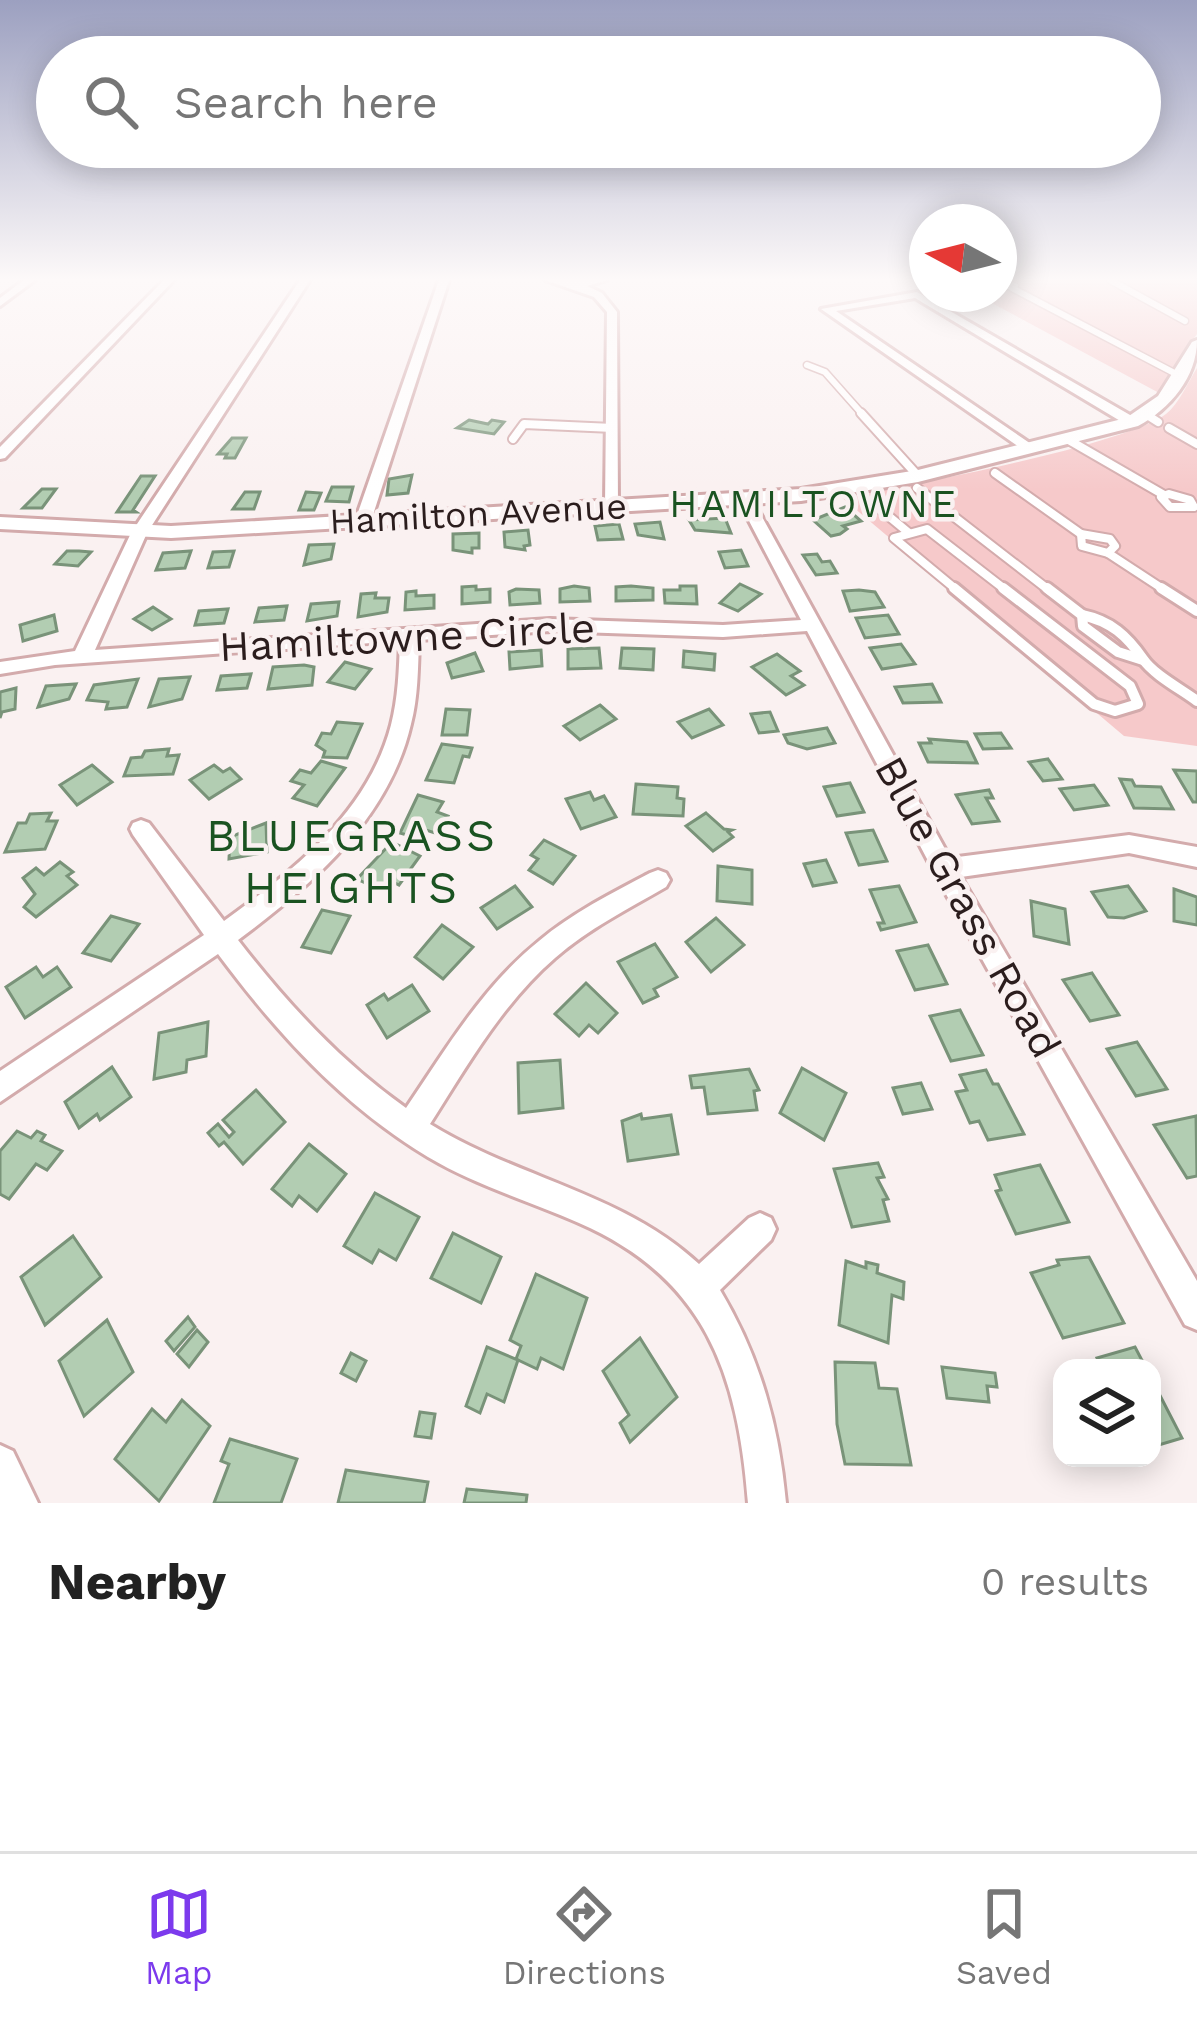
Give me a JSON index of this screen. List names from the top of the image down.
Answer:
{
  "streets": {
    "street": ["Hamilton Avenue", "Hamiltowne Circle", "Blue Grass Road"]
  },
  "crossings": [
    ["Hamilton Avenue", "Blue Grass Road"],
    ["Hamiltowne Circle", "Blue Grass Road"]
  ],
  "districts": ["HAMILTOWNE", "BLUEGRASS HEIGHTS"],
  "north": "left",
  "page": {
    "search": "Search here",
    "heading": ["Nearby", "0 results"],
    "nav": ["Map", "Directions", "Saved"]
  }
}
